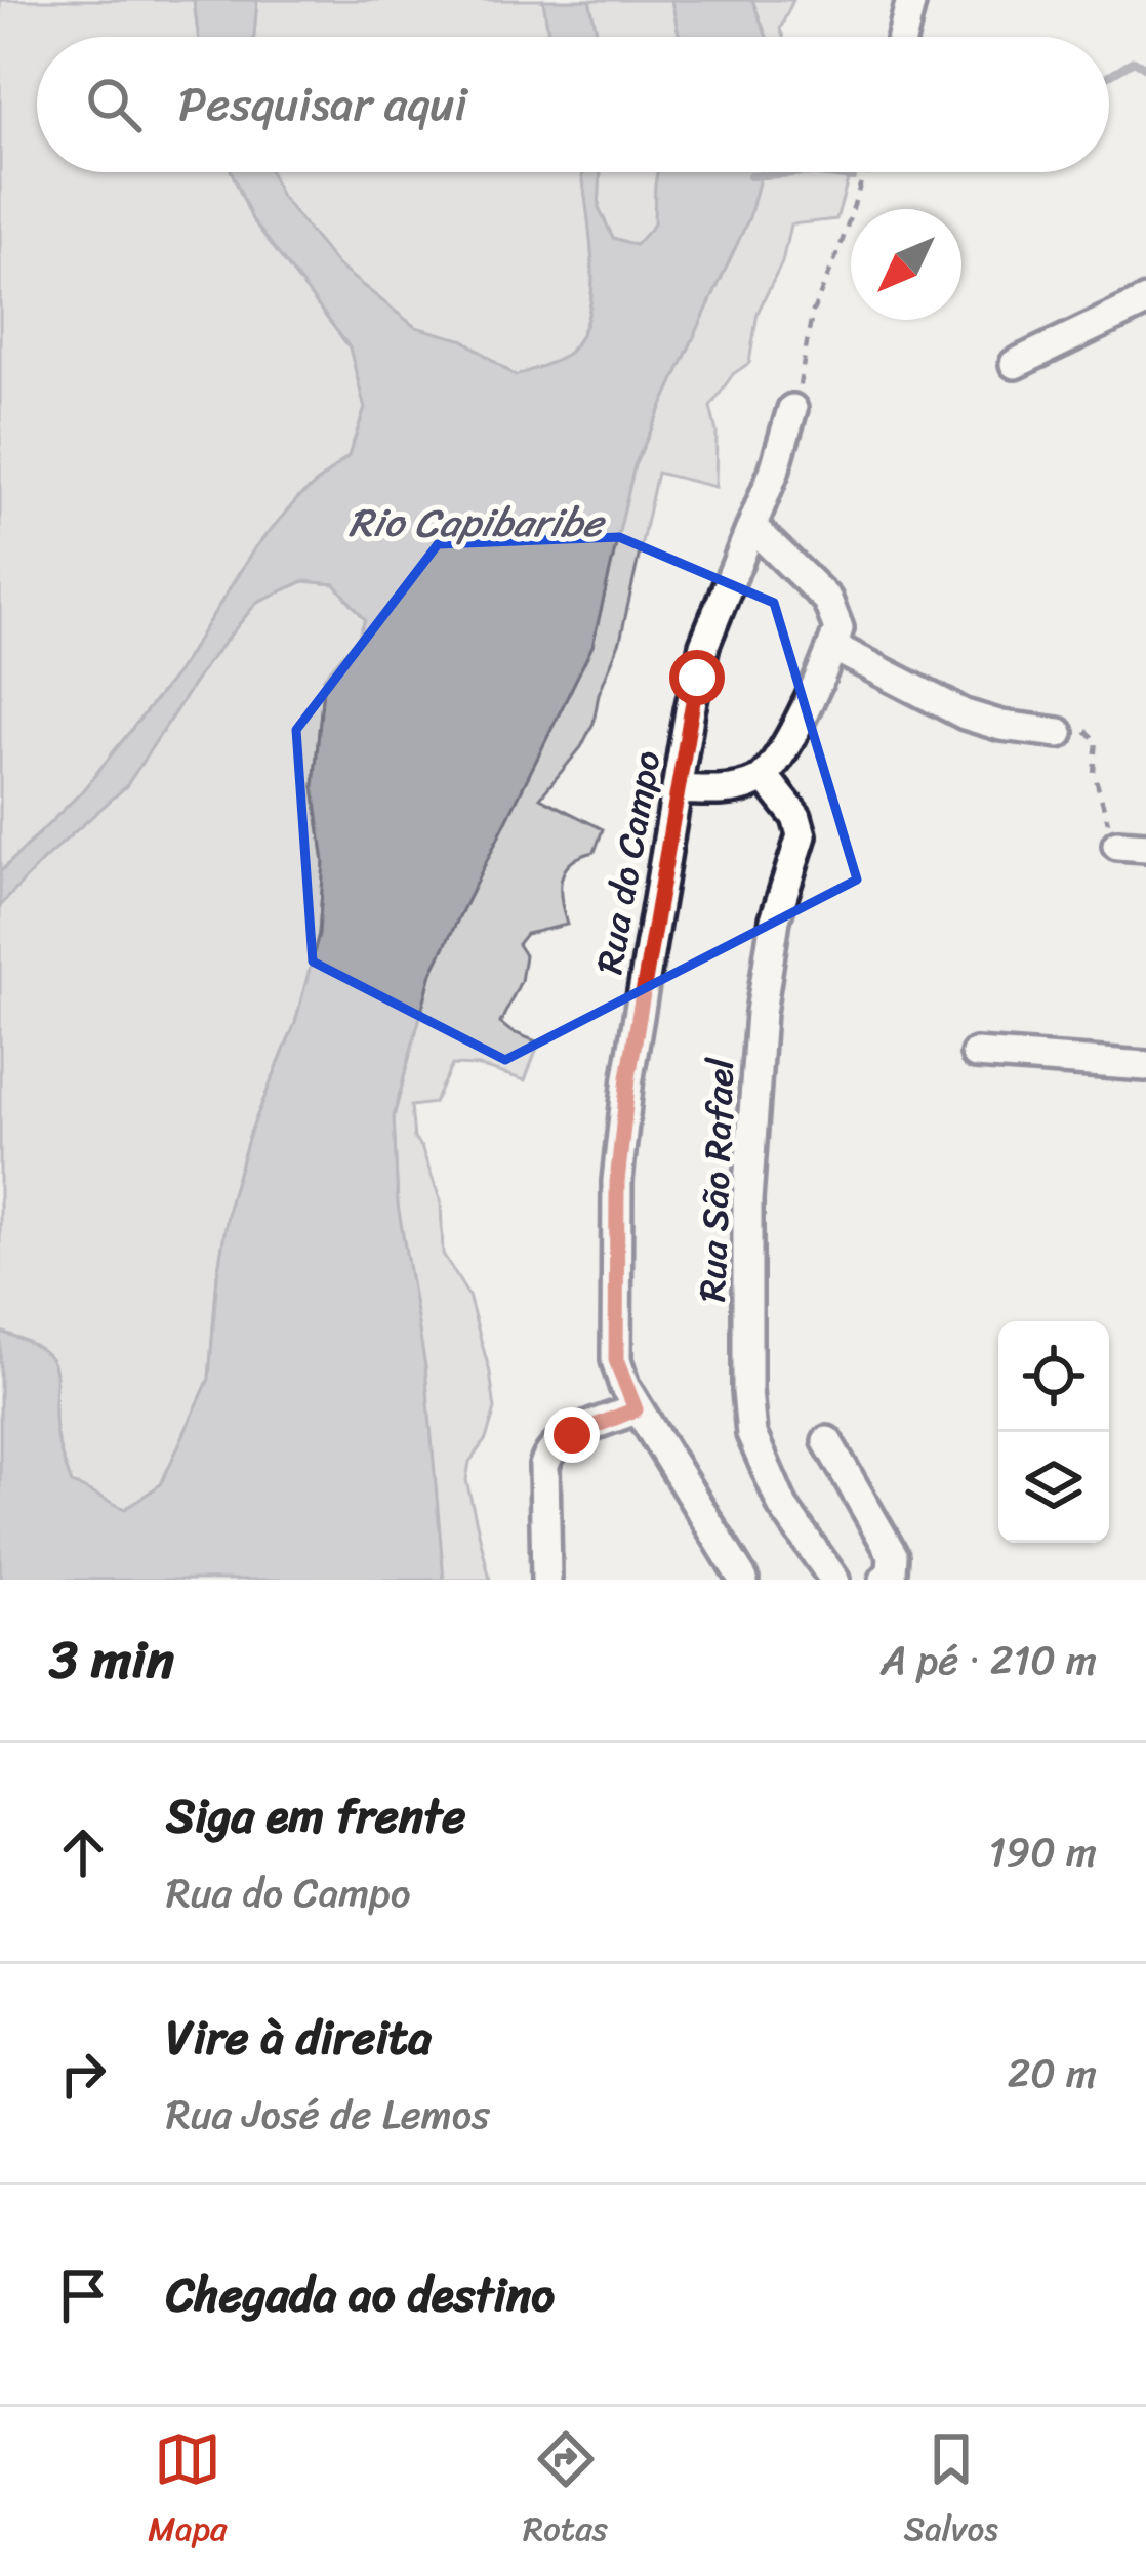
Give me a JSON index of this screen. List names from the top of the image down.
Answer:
{
  "streets": {
    "street": ["Rua do Campo", "Rua São Rafael"]
  },
  "water": ["Rio Capibaribe"],
  "north": "bottom left",
  "page": {
    "search": "Pesquisar aqui",
    "heading": ["3 min", "A pé · 210 m"],
    "list": [
      ["Siga em frente", "Rua do Campo", "190 m"],
      ["Vire à direita", "Rua José de Lemos", "20 m"],
      "Chegada ao destino"
    ],
    "nav": ["Mapa", "Rotas", "Salvos"]
  }
}
